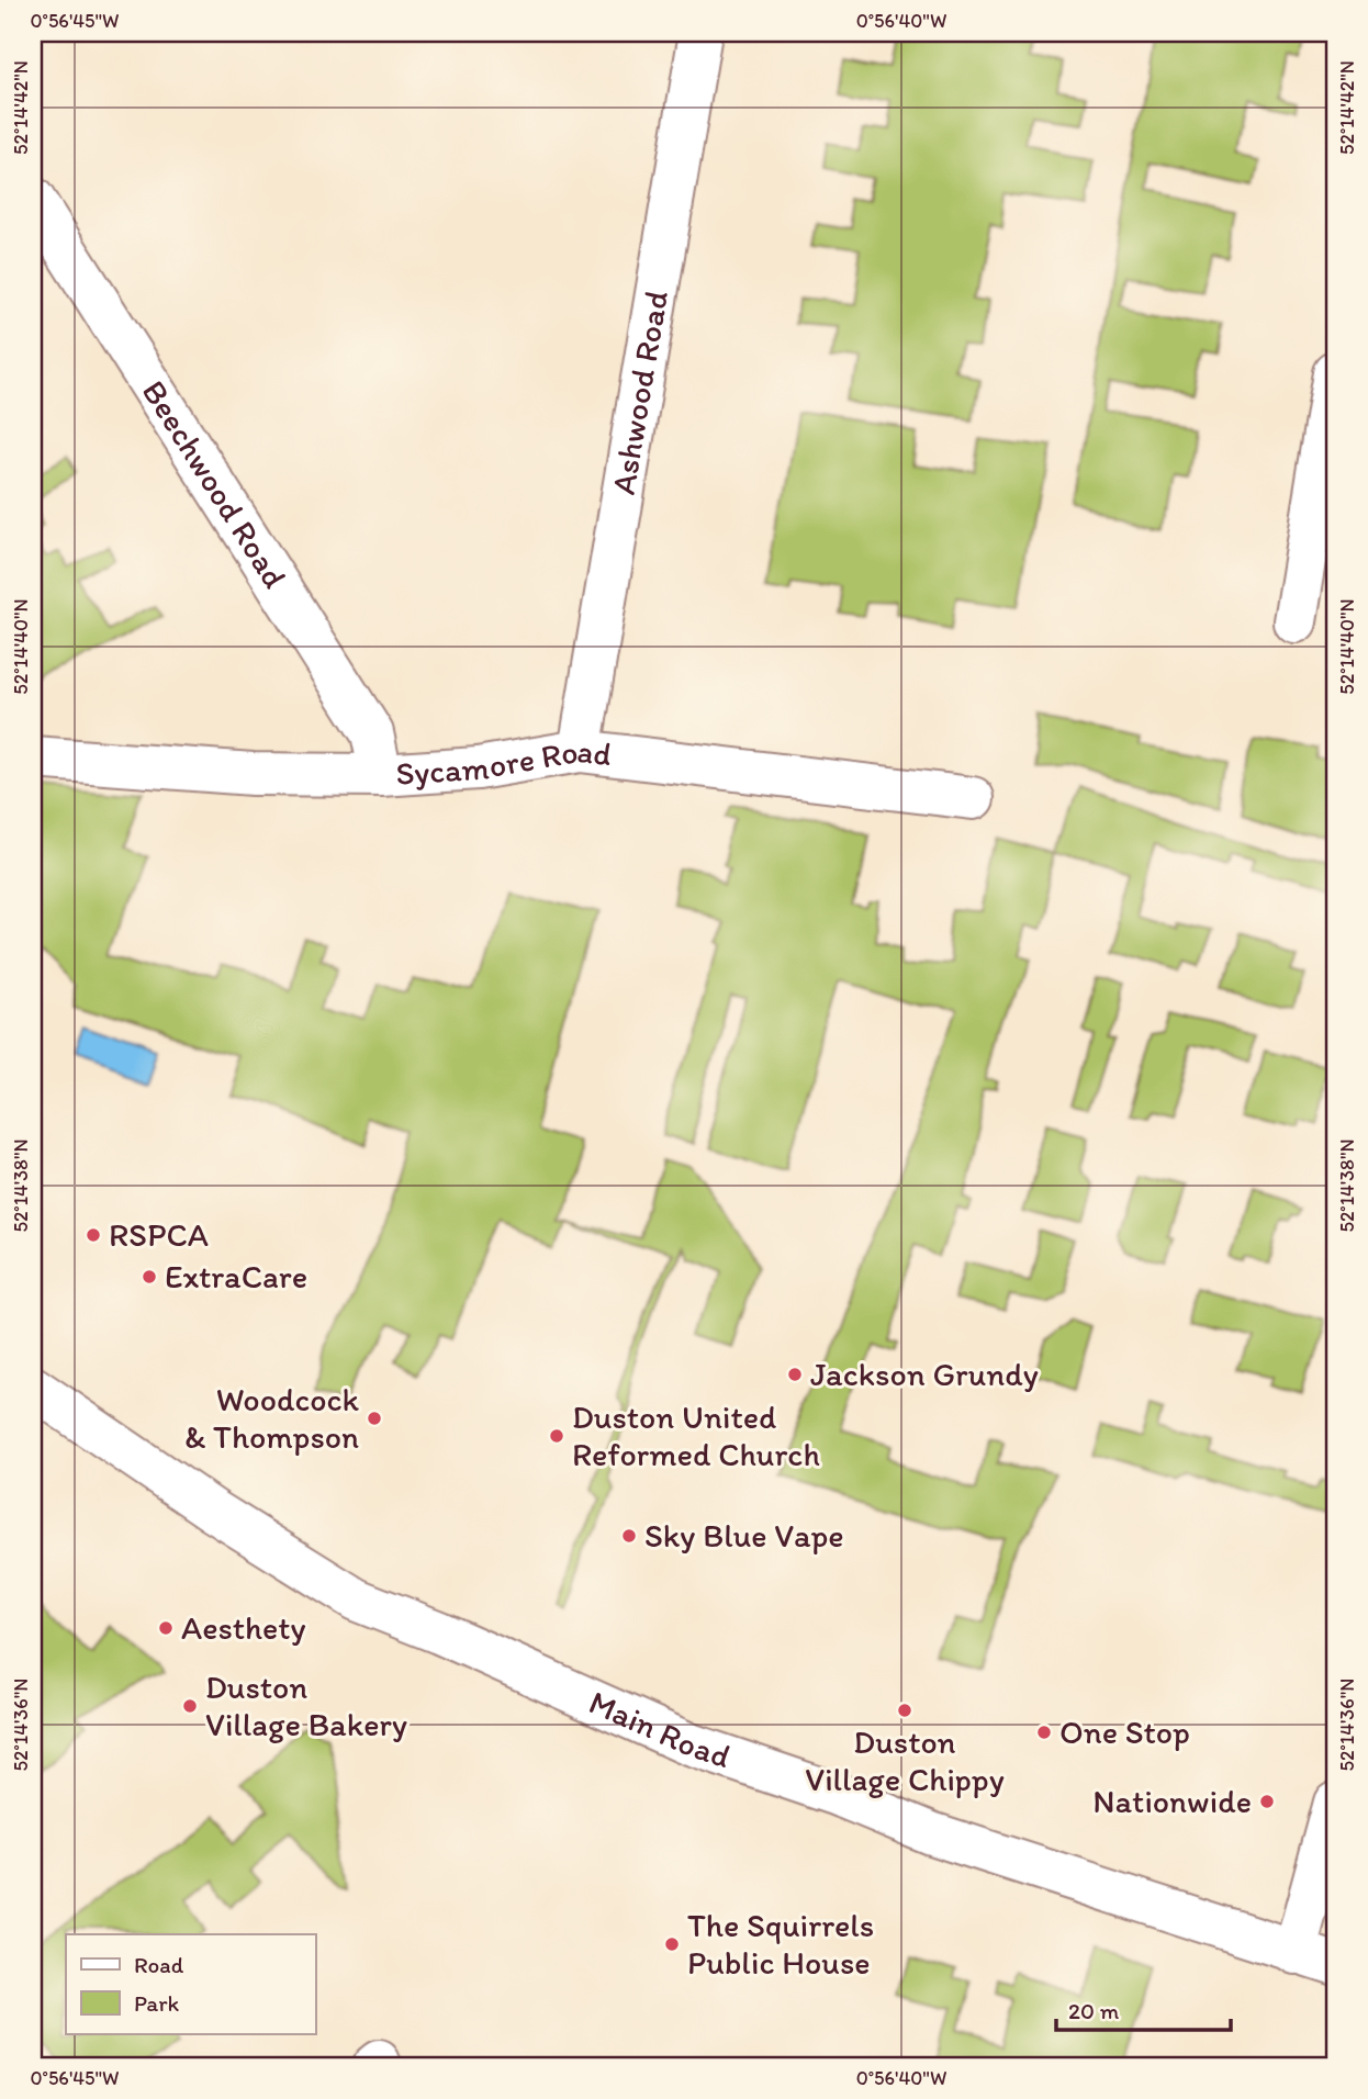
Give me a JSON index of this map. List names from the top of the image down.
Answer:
{
  "streets": {
    "street": [
      "Ashwood Road",
      "Beechwood Road",
      "Sycamore Road",
      "Main Road"
    ]
  },
  "crossings": [
    ["Ashwood Road", "Sycamore Road"],
    ["Beechwood Road", "Sycamore Road"]
  ],
  "places": [
    "RSPCA",
    "ExtraCare",
    "Jackson Grundy",
    "Woodcock & Thompson",
    "Duston United Reformed Church",
    "Sky Blue Vape",
    "Aesthety",
    "Duston Village Bakery",
    "Duston Village Chippy",
    "One Stop",
    "Nationwide",
    "The Squirrels Public House"
  ],
  "legend": ["Road", "Park"],
  "scale_bar": "20 m",
  "coordinates": [
    "0°56'45\"W",
    "0°56'40\"W",
    "52°14'42\"N",
    "52°14'40\"N",
    "52°14'38\"N",
    "52°14'36\"N"
  ]
}
